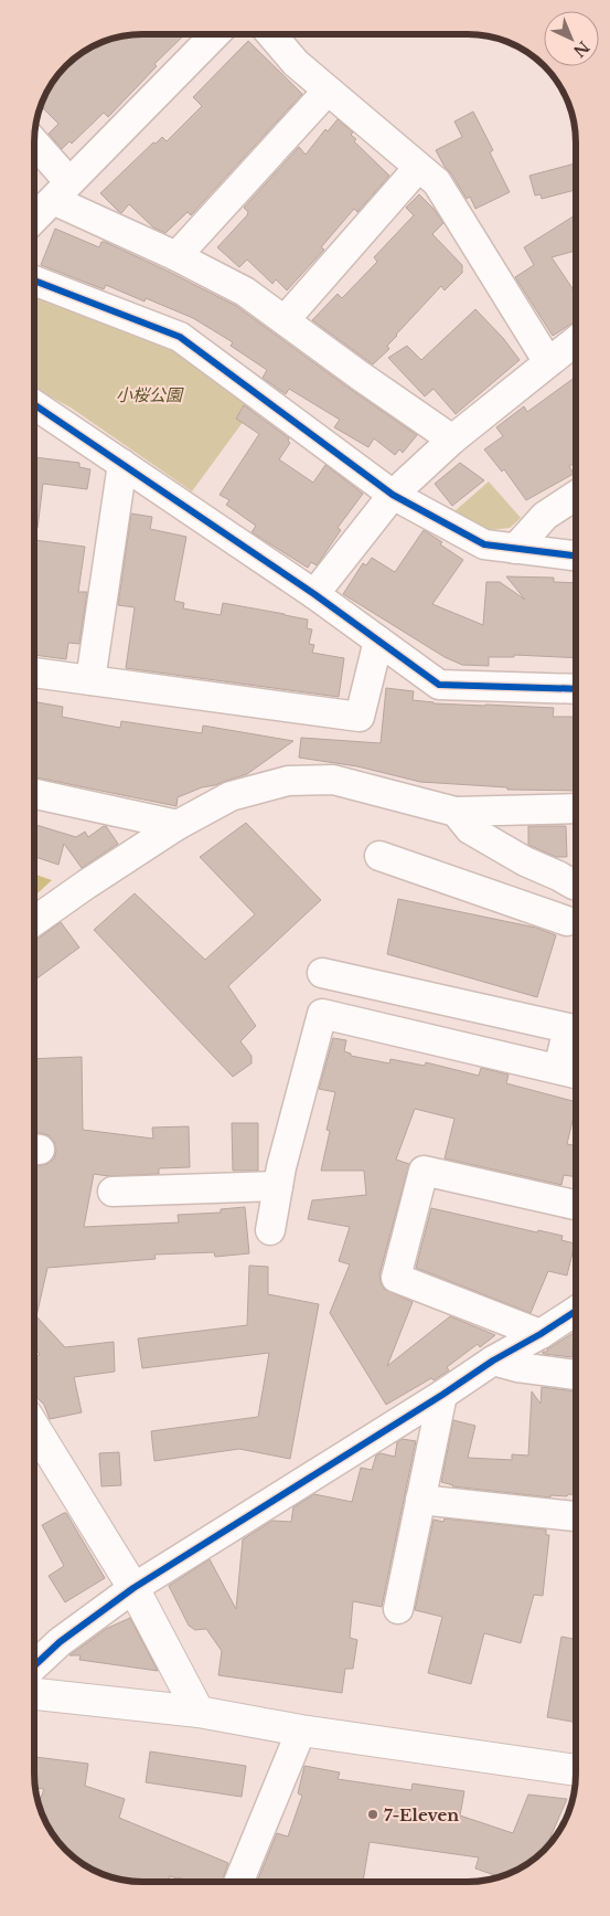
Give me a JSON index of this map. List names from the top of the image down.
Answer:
{
  "parks": ["小桜公園"],
  "places": ["7-Eleven"],
  "north": "bottom right"
}
